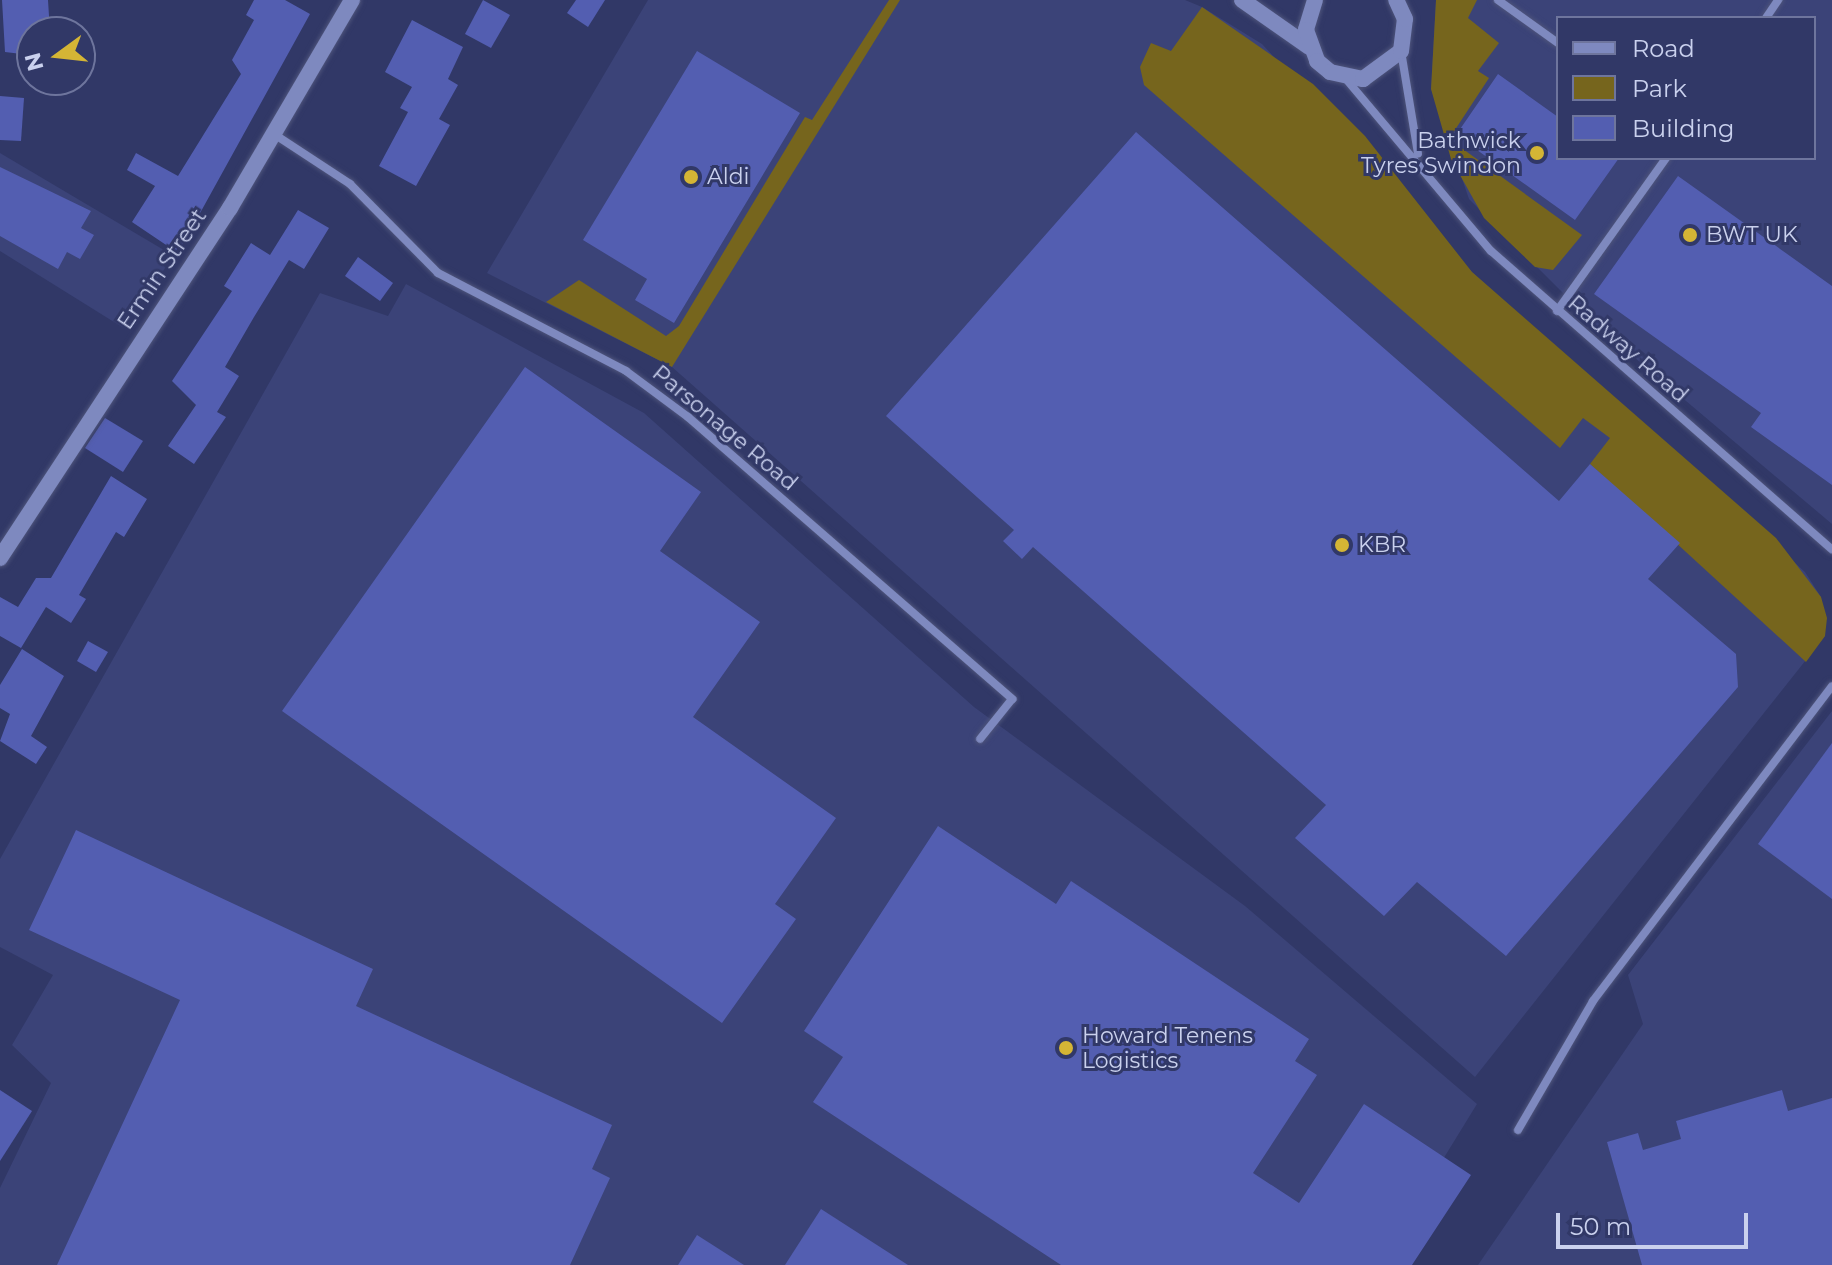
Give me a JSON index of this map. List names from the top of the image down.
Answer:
{
  "streets": {
    "main road": ["Ermin Street"],
    "street": ["Radway Road", "Parsonage Road"]
  },
  "crossings": [
    ["Ermin Street", "Parsonage Road"]
  ],
  "places": [
    "Bathwick Tyres Swindon",
    "Aldi",
    "BWT UK",
    "KBR",
    "Howard Tenens Logistics"
  ],
  "legend": ["Road", "Park", "Building"],
  "scale_bar": "50 m",
  "north": "left"
}
